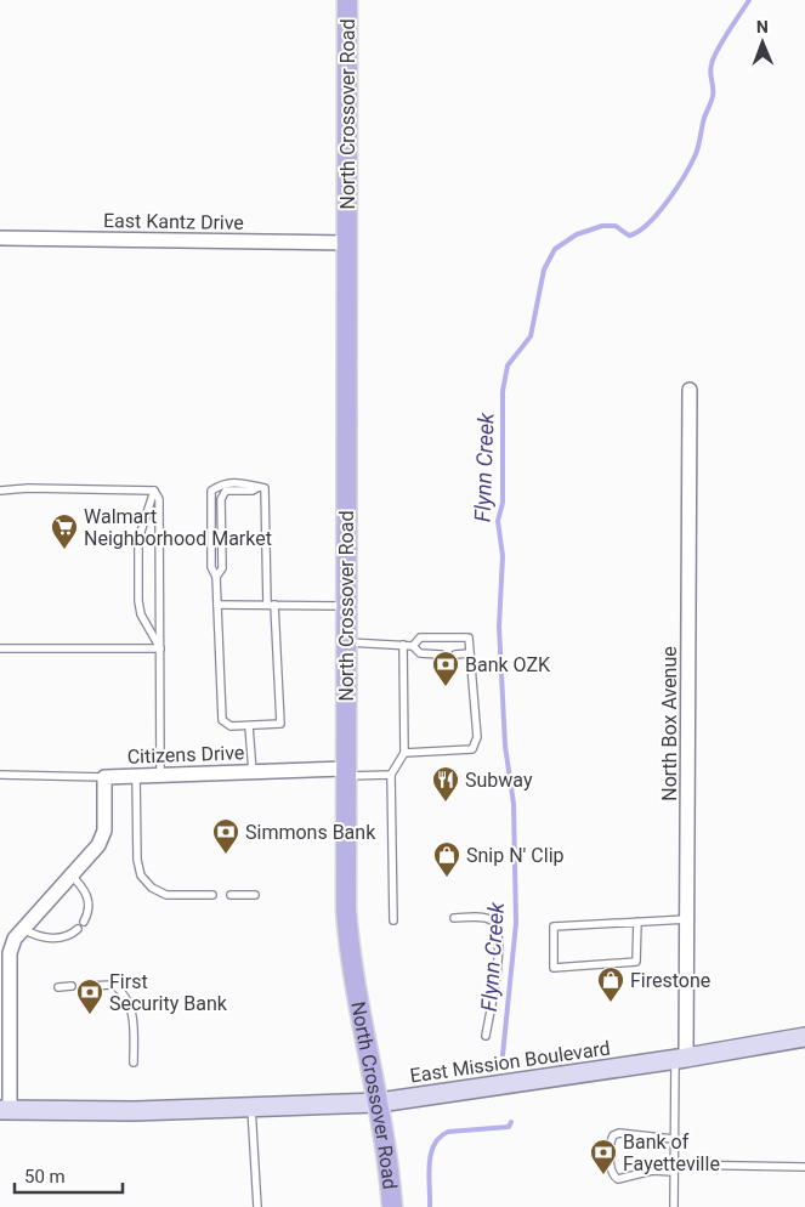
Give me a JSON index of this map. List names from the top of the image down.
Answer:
{
  "streets": {
    "main road": ["North Crossover Road", "East Mission Boulevard"],
    "street": ["East Kantz Drive", "North Box Avenue", "Citizens Drive"]
  },
  "crossings": [
    ["North Crossover Road", "East Kantz Drive"],
    ["North Crossover Road", "Citizens Drive"],
    ["North Crossover Road", "East Mission Boulevard"],
    ["North Box Avenue", "East Mission Boulevard"],
    ["Citizens Drive", "East Mission Boulevard"]
  ],
  "water": ["Flynn Creek"],
  "places": {
    "supermarket": ["Walmart Neighborhood Market"],
    "bank": [
      "Bank OZK",
      "Simmons Bank",
      "First Security Bank",
      "Bank of Fayetteville"
    ],
    "restaurant": ["Subway"],
    "shop": ["Snip N' Clip", "Firestone"]
  },
  "scale_bar": "50 m",
  "north": "top"
}
